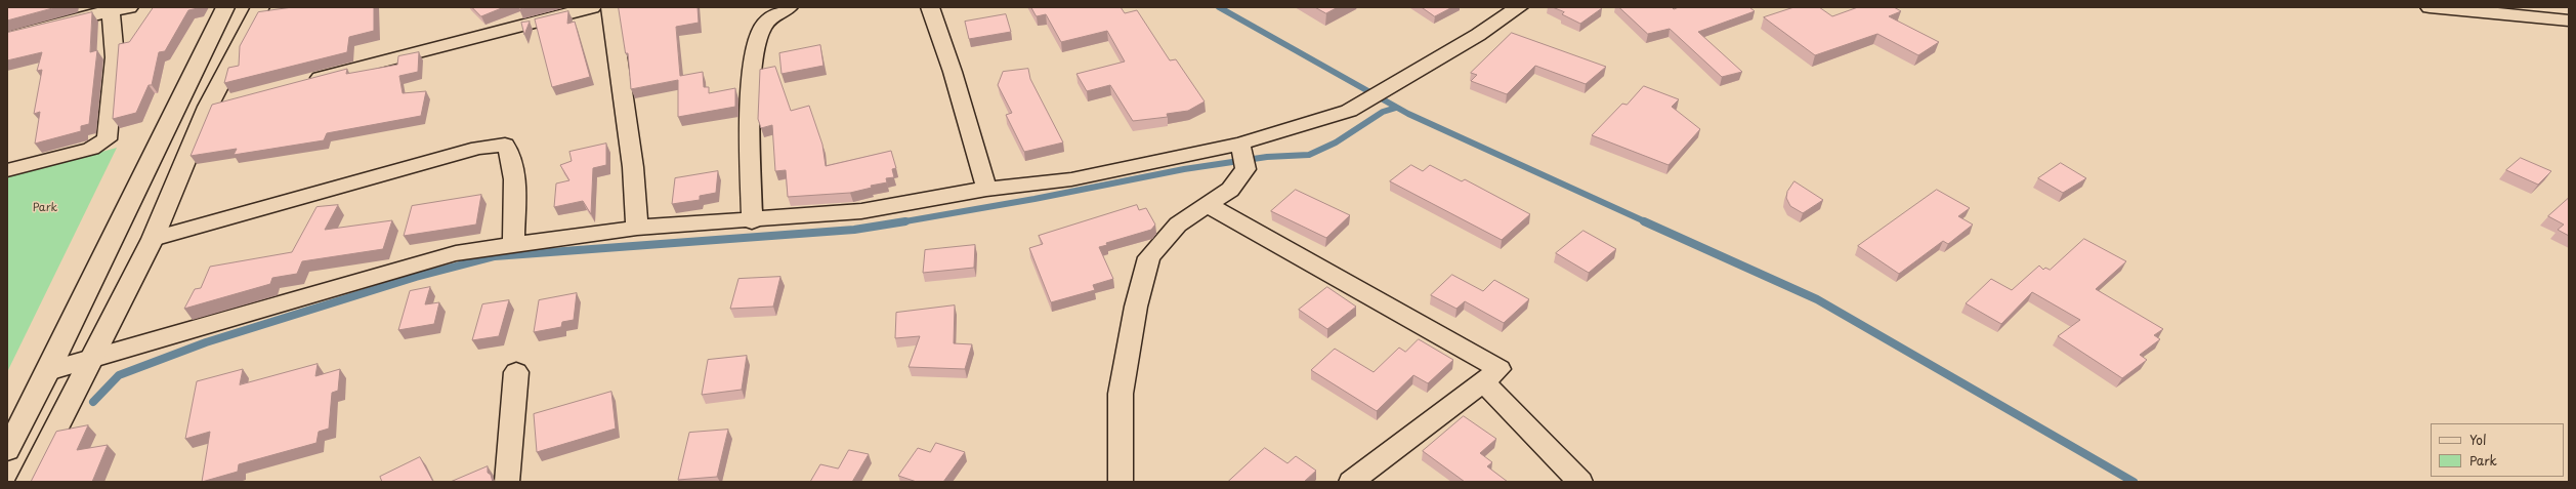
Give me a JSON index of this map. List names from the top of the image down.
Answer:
{
  "parks": ["Park"],
  "legend": ["Yol", "Park"]
}
